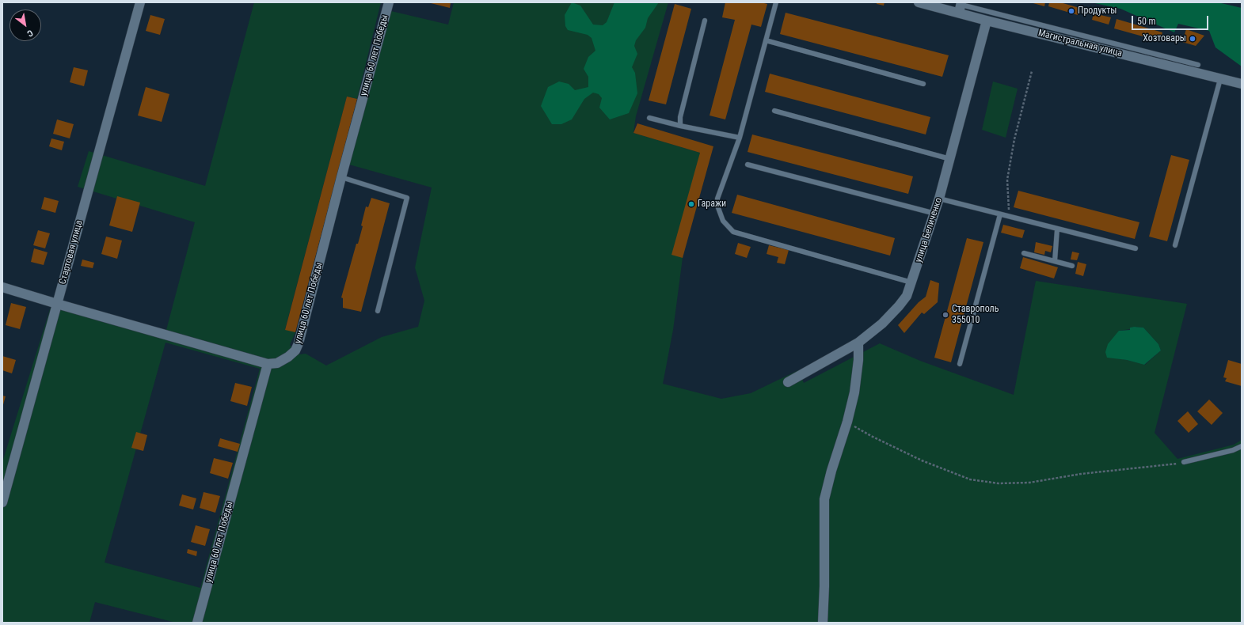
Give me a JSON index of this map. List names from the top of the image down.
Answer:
{
  "streets": {
    "street": [
      "Магистральная улица",
      "улица 60 лет Победы",
      "улица Беличенко",
      "Стартовая улица"
    ]
  },
  "crossings": [
    ["Магистральная улица", "улица Беличенко"]
  ],
  "places": [
    "Продукты",
    "Хозтовары",
    "Гаражи",
    "Ставрополь 355010"
  ],
  "scale_bar": "50 m",
  "north": "bottom right"
}
